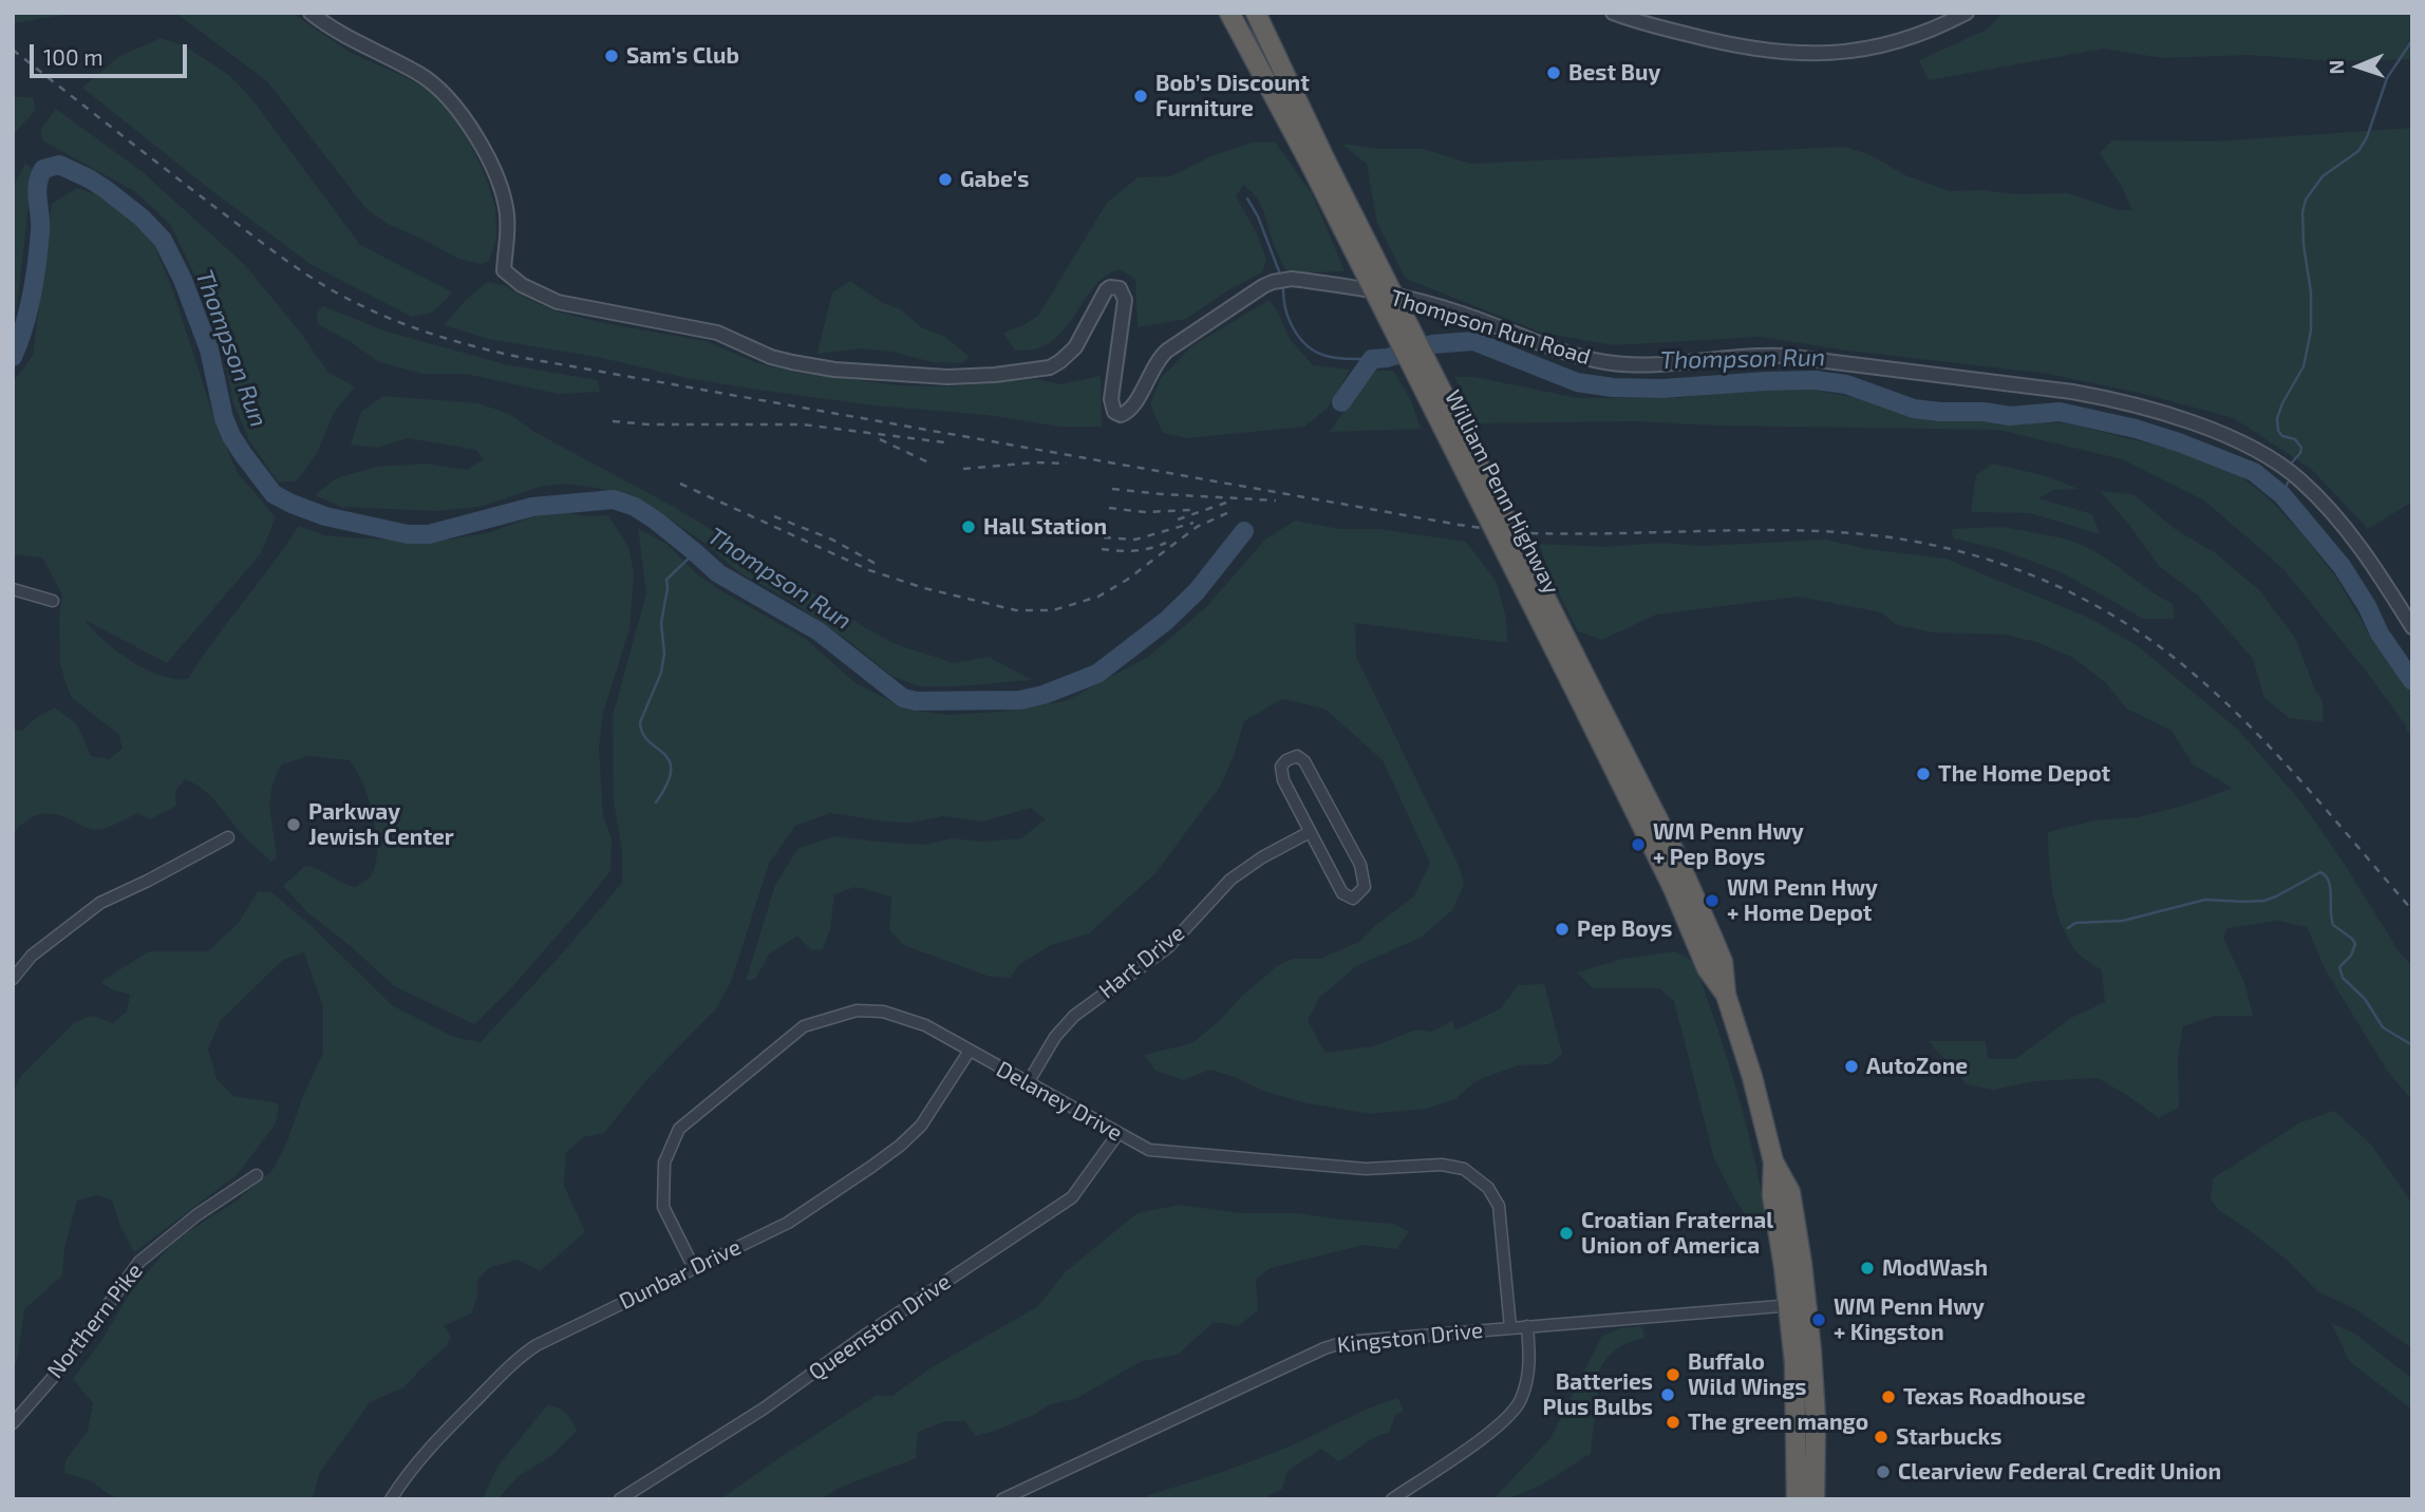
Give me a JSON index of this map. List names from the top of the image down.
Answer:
{
  "streets": {
    "highway": ["William Penn Highway"],
    "street": [
      "Thompson Run Road",
      "Hart Drive",
      "Delaney Drive",
      "Dunbar Drive",
      "Northern Pike",
      "Queenston Drive",
      "Kingston Drive"
    ]
  },
  "crossings": [
    ["William Penn Highway", "Kingston Drive"],
    ["Hart Drive", "Delaney Drive"],
    ["Delaney Drive", "Dunbar Drive"],
    ["Delaney Drive", "Queenston Drive"],
    ["Delaney Drive", "Kingston Drive"]
  ],
  "water": ["Thompson Run"],
  "places": [
    "Sam's Club",
    "Best Buy",
    "Bob’s Discount Furniture",
    "Gabe's",
    "Hall Station",
    "The Home Depot",
    "Parkway Jewish Center",
    "WM Penn Hwy + Pep Boys",
    "WM Penn Hwy + Home Depot",
    "Pep Boys",
    "AutoZone",
    "Croatian Fraternal Union of America",
    "ModWash",
    "WM Penn Hwy + Kingston",
    "Buffalo Wild Wings",
    "Batteries Plus Bulbs",
    "Texas Roadhouse",
    "The green mango",
    "Starbucks",
    "Clearview Federal Credit Union"
  ],
  "scale_bar": "100 m",
  "north": "left"
}
